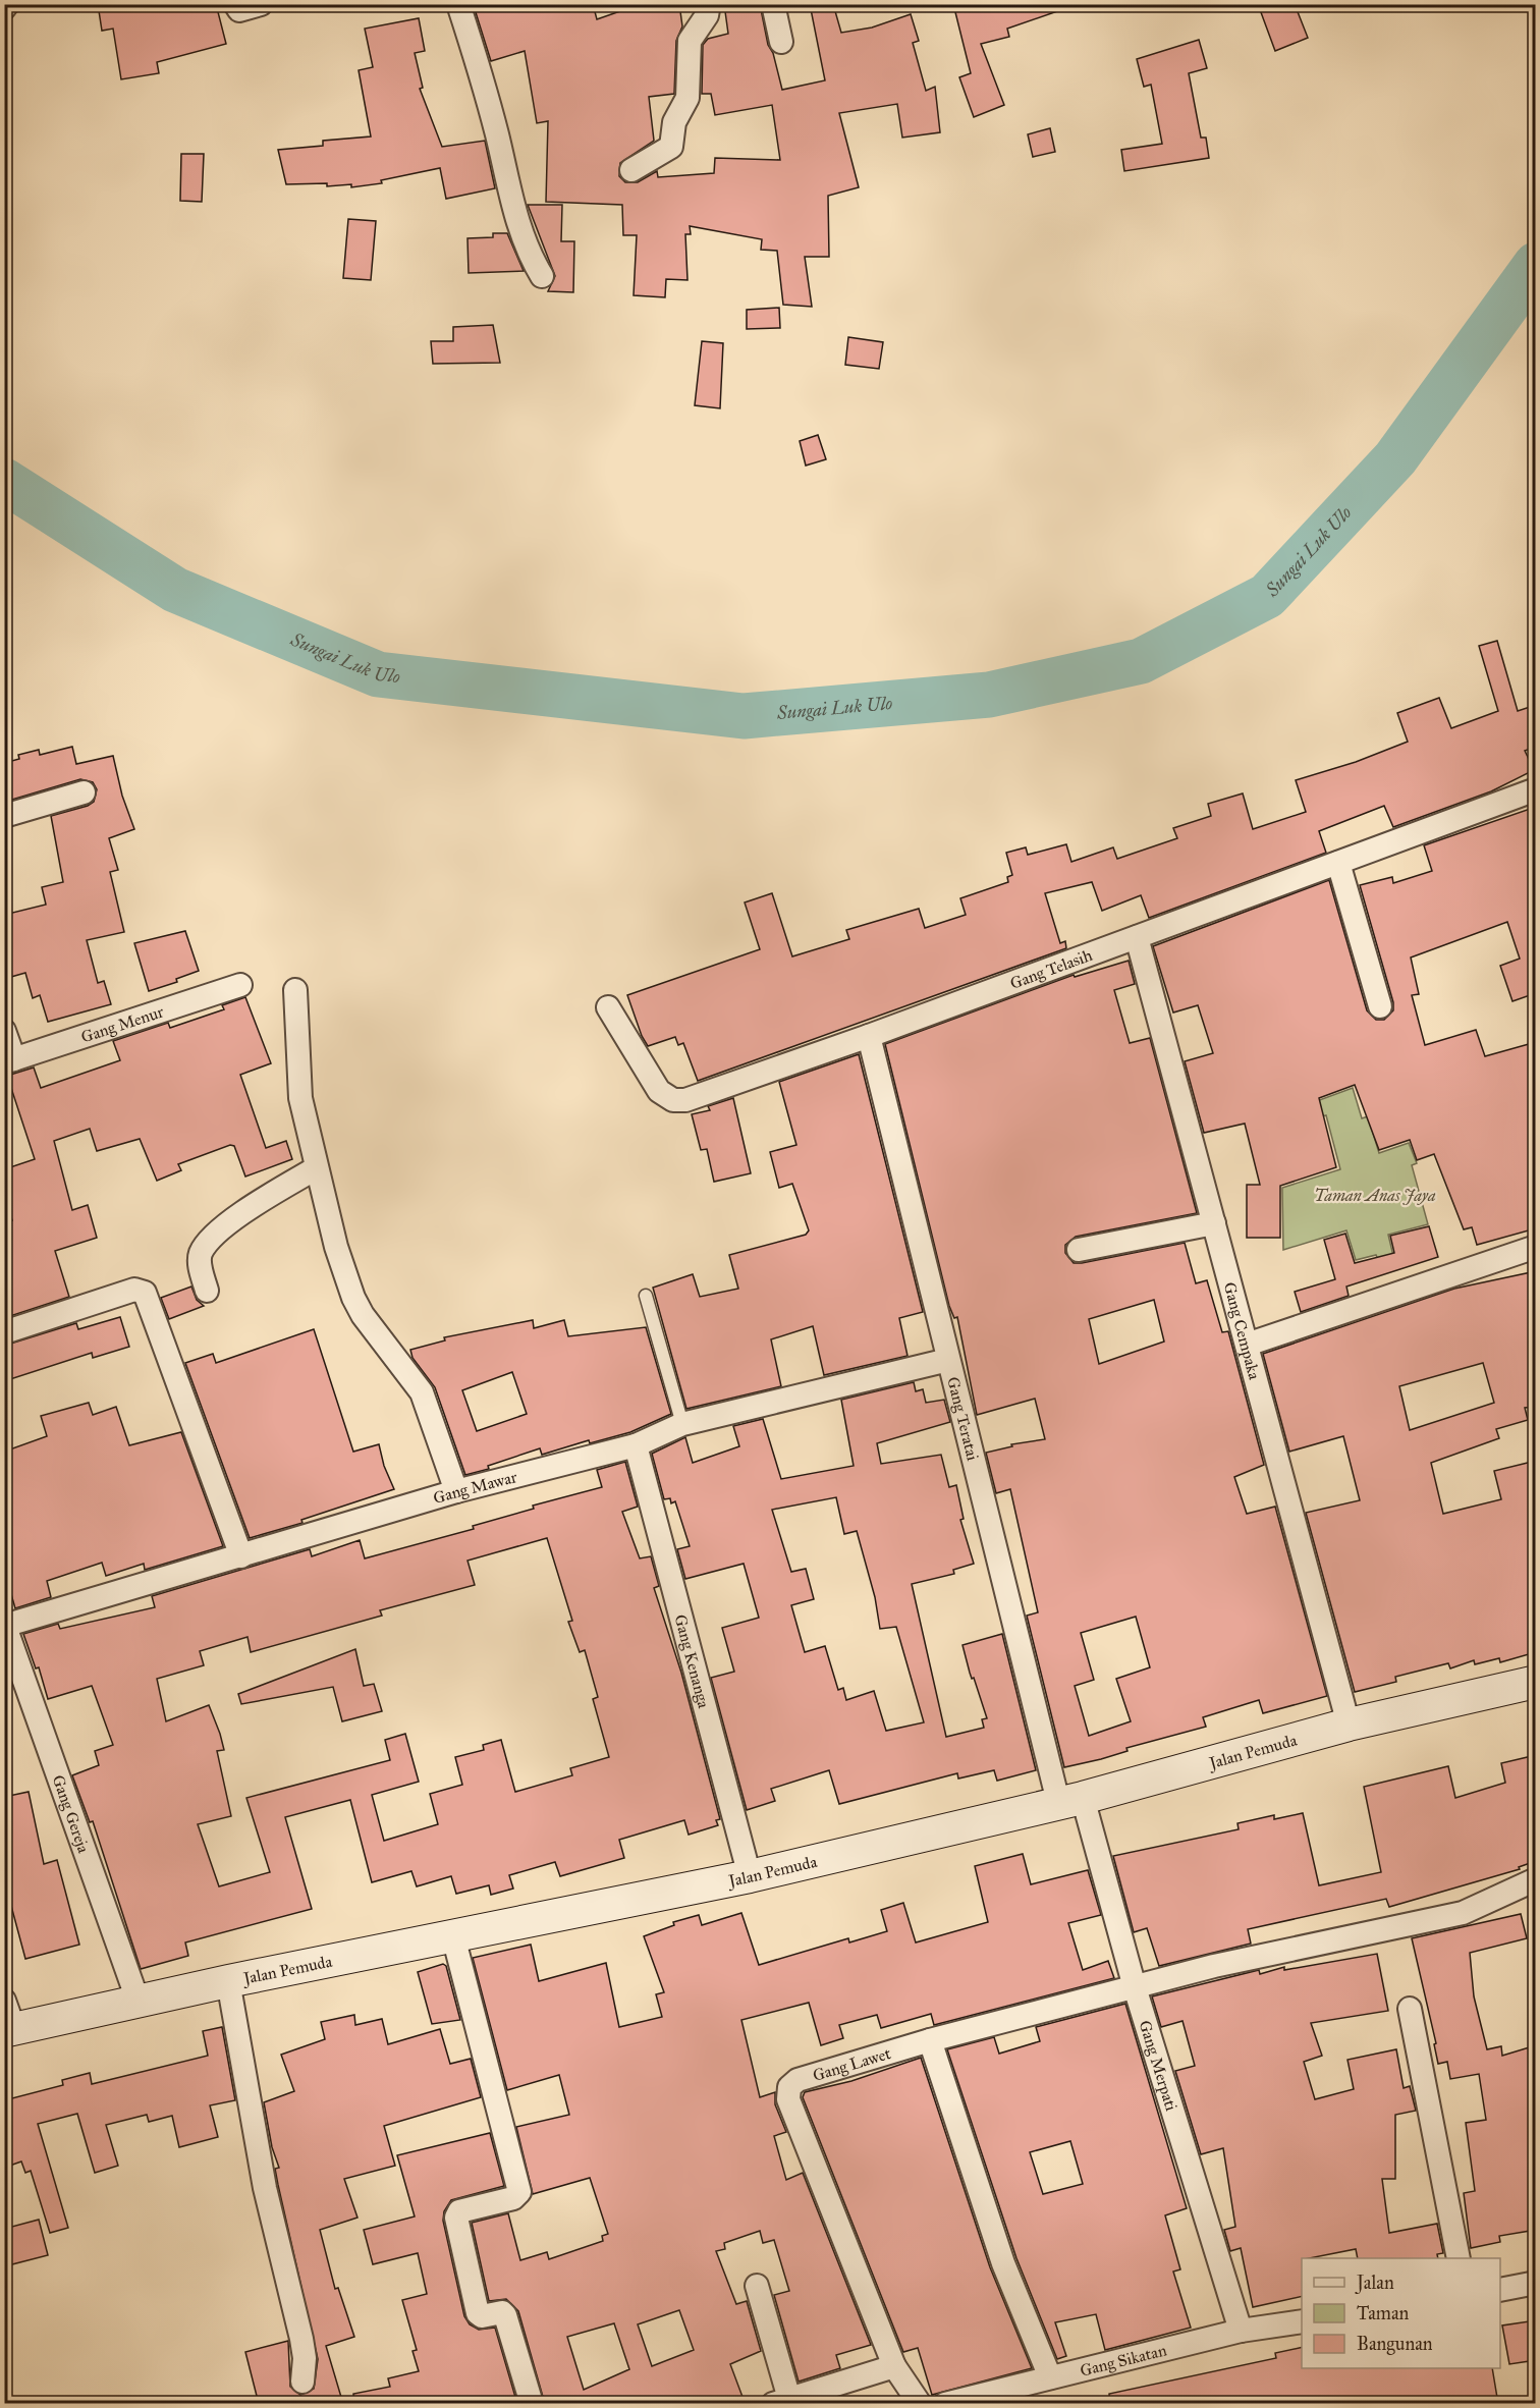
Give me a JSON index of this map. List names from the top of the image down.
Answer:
{
  "streets": {
    "main road": ["Jalan Pemuda"],
    "street": [
      "Gang Telasih",
      "Gang Menur",
      "Gang Cempaka",
      "Gang Teratai",
      "Gang Mawar",
      "Gang Kenanga",
      "Gang Gereja",
      "Gang Lawet",
      "Gang Merpati",
      "Gang Sikatan"
    ]
  },
  "crossings": [
    ["Gang Telasih", "Gang Cempaka"],
    ["Gang Telasih", "Gang Teratai"],
    ["Gang Cempaka", "Jalan Pemuda"],
    ["Gang Teratai", "Gang Mawar"],
    ["Gang Teratai", "Jalan Pemuda"],
    ["Gang Teratai", "Gang Merpati"],
    ["Gang Mawar", "Gang Kenanga"],
    ["Gang Mawar", "Gang Gereja"],
    ["Gang Kenanga", "Jalan Pemuda"],
    ["Jalan Pemuda", "Gang Gereja"],
    ["Jalan Pemuda", "Gang Merpati"],
    ["Gang Lawet", "Gang Merpati"],
    ["Gang Merpati", "Gang Sikatan"]
  ],
  "water": ["Sungai Luk Ulo"],
  "parks": ["Taman Anas Jaya"],
  "legend": ["Jalan", "Taman", "Bangunan"]
}
